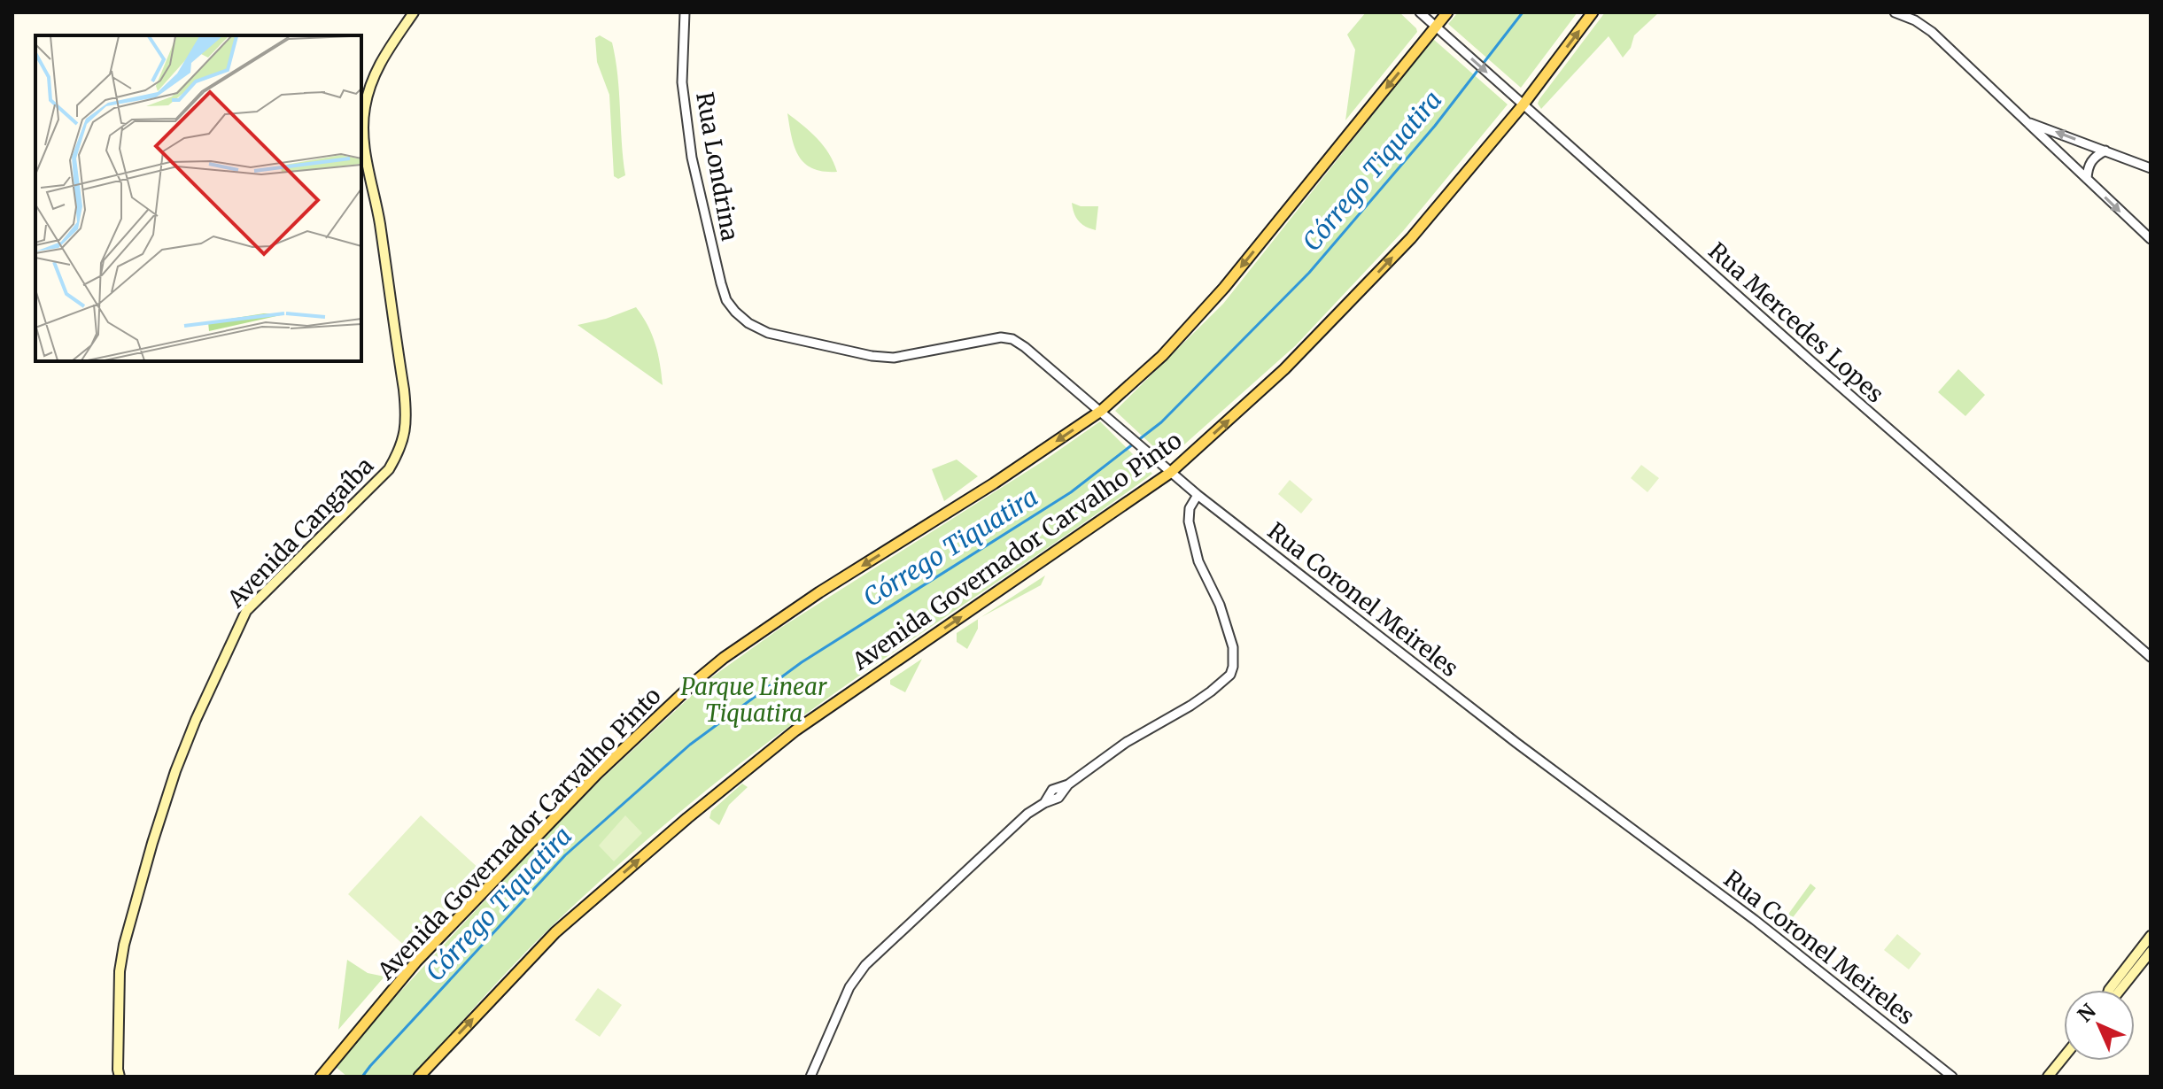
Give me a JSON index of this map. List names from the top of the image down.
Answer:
{
  "streets": {
    "main road": ["Avenida Cangaíba", "Avenida Governador Carvalho Pinto"],
    "street": ["Rua Londrina", "Rua Mercedes Lopes", "Rua Coronel Meireles"]
  },
  "crossings": [
    ["Rua Londrina", "Rua Coronel Meireles"],
    ["Rua Mercedes Lopes", "Avenida Governador Carvalho Pinto"],
    ["Avenida Governador Carvalho Pinto", "Rua Coronel Meireles"]
  ],
  "water": ["Córrego Tiquatira"],
  "parks": ["Parque Linear Tiquatira"],
  "north": "top left"
}
